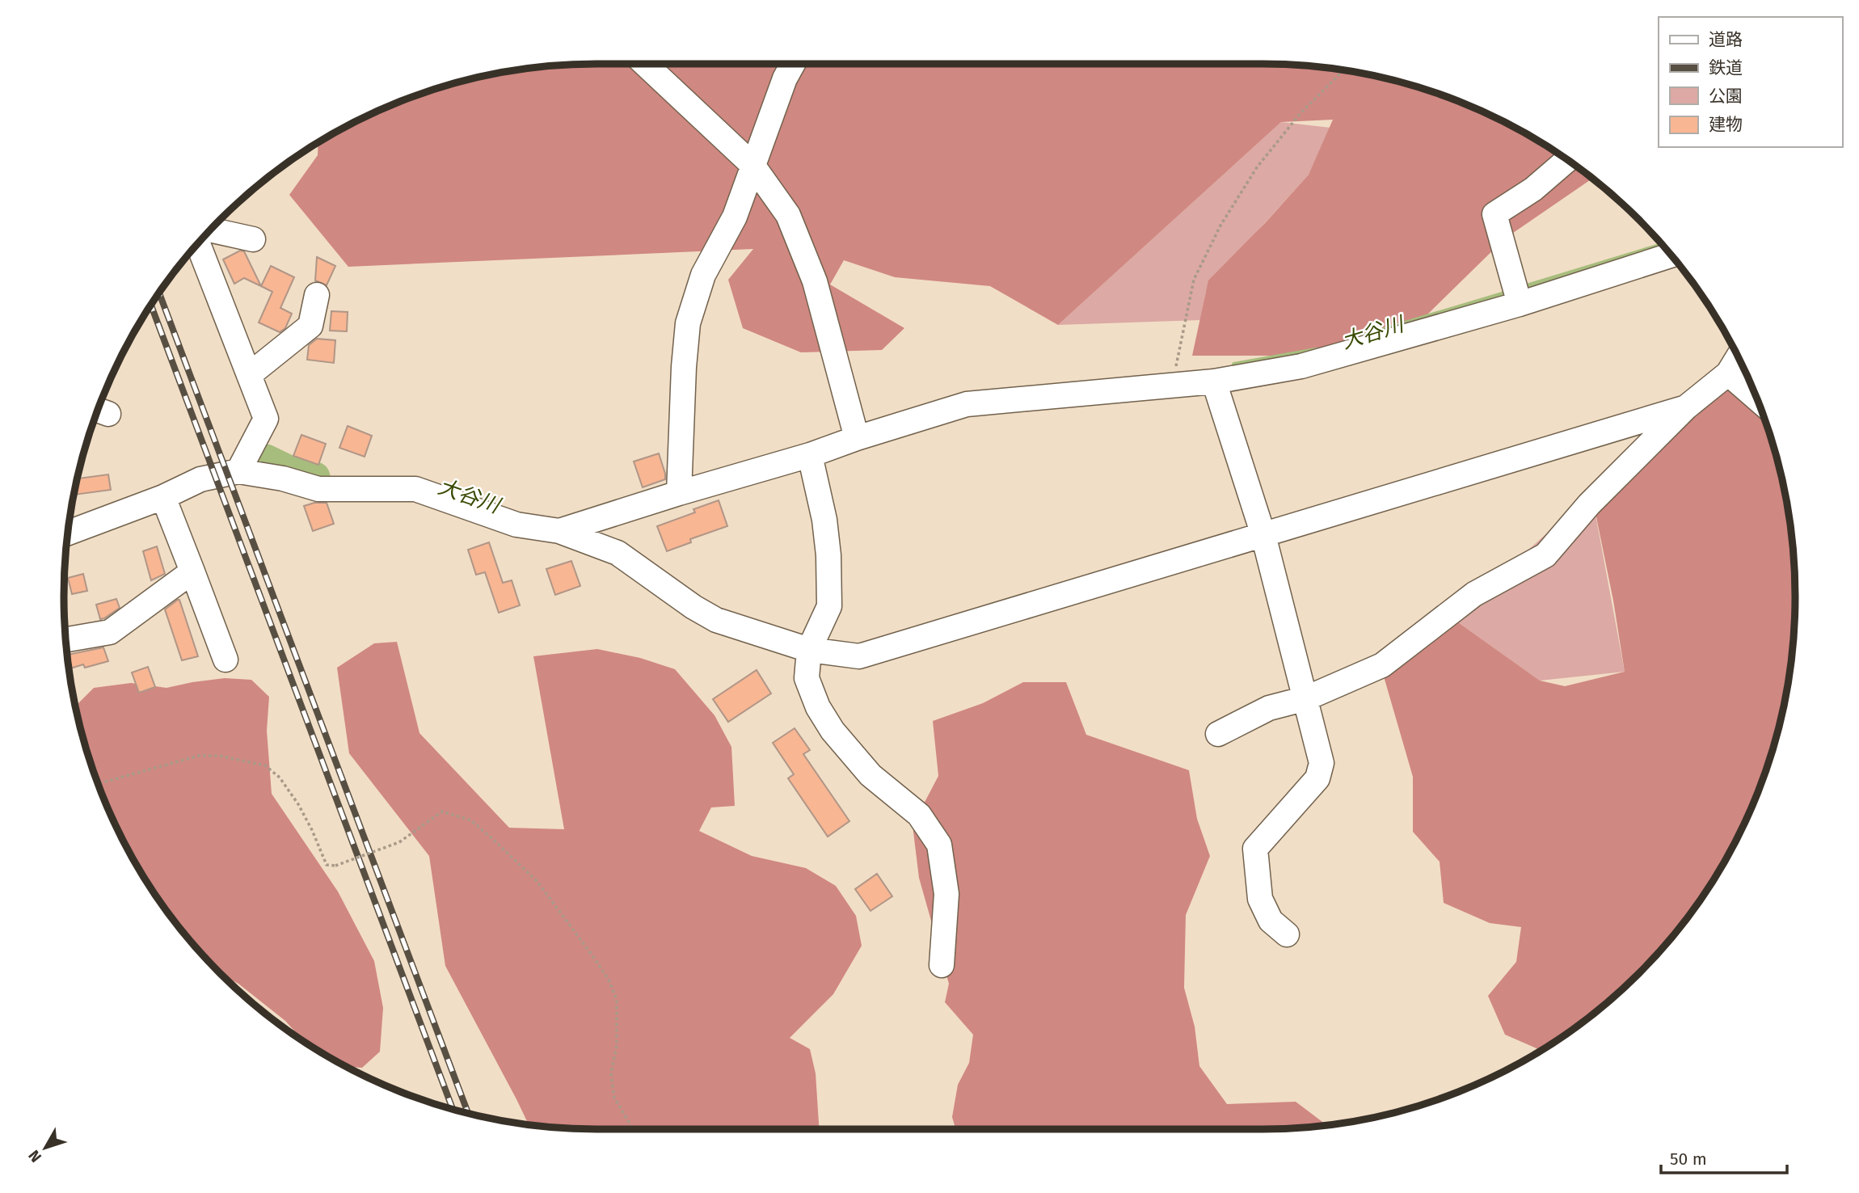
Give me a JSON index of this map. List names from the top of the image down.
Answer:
{
  "water": ["大谷川"],
  "legend": [
    "道路",
    "鉄道",
    "公園",
    "建物"
  ],
  "scale_bar": "50 m",
  "north": "bottom left"
}
